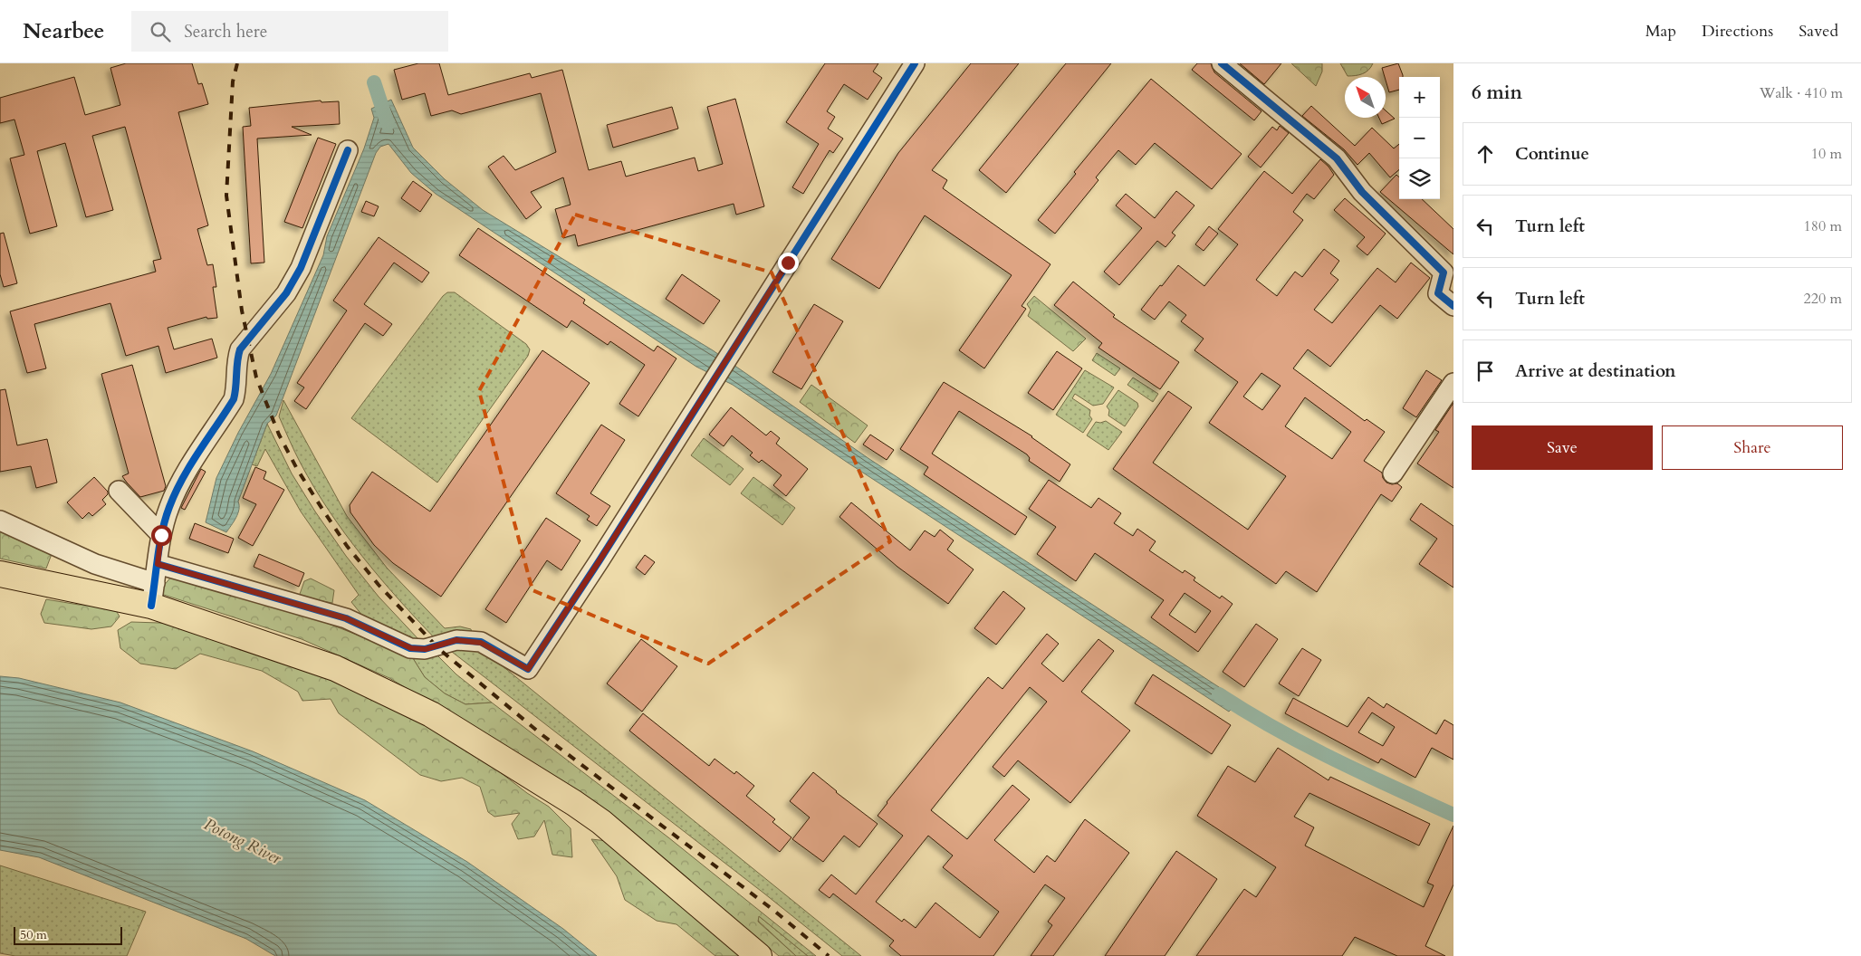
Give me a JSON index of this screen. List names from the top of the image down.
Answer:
{
  "water": ["Potong River"],
  "scale_bar": "50 m",
  "north": "top left",
  "page": {
    "header": "Nearbee",
    "search": "Search here",
    "nav": ["Map", "Directions", "Saved"],
    "heading": ["6 min", "Walk · 410 m"],
    "map_buttons": ["+", "−"],
    "list": [
      ["Continue", "10 m"],
      ["Turn left", "180 m"],
      ["Turn left", "220 m"],
      "Arrive at destination"
    ],
    "buttons": ["Save", "Share"],
    "scale": "50 m"
  }
}
